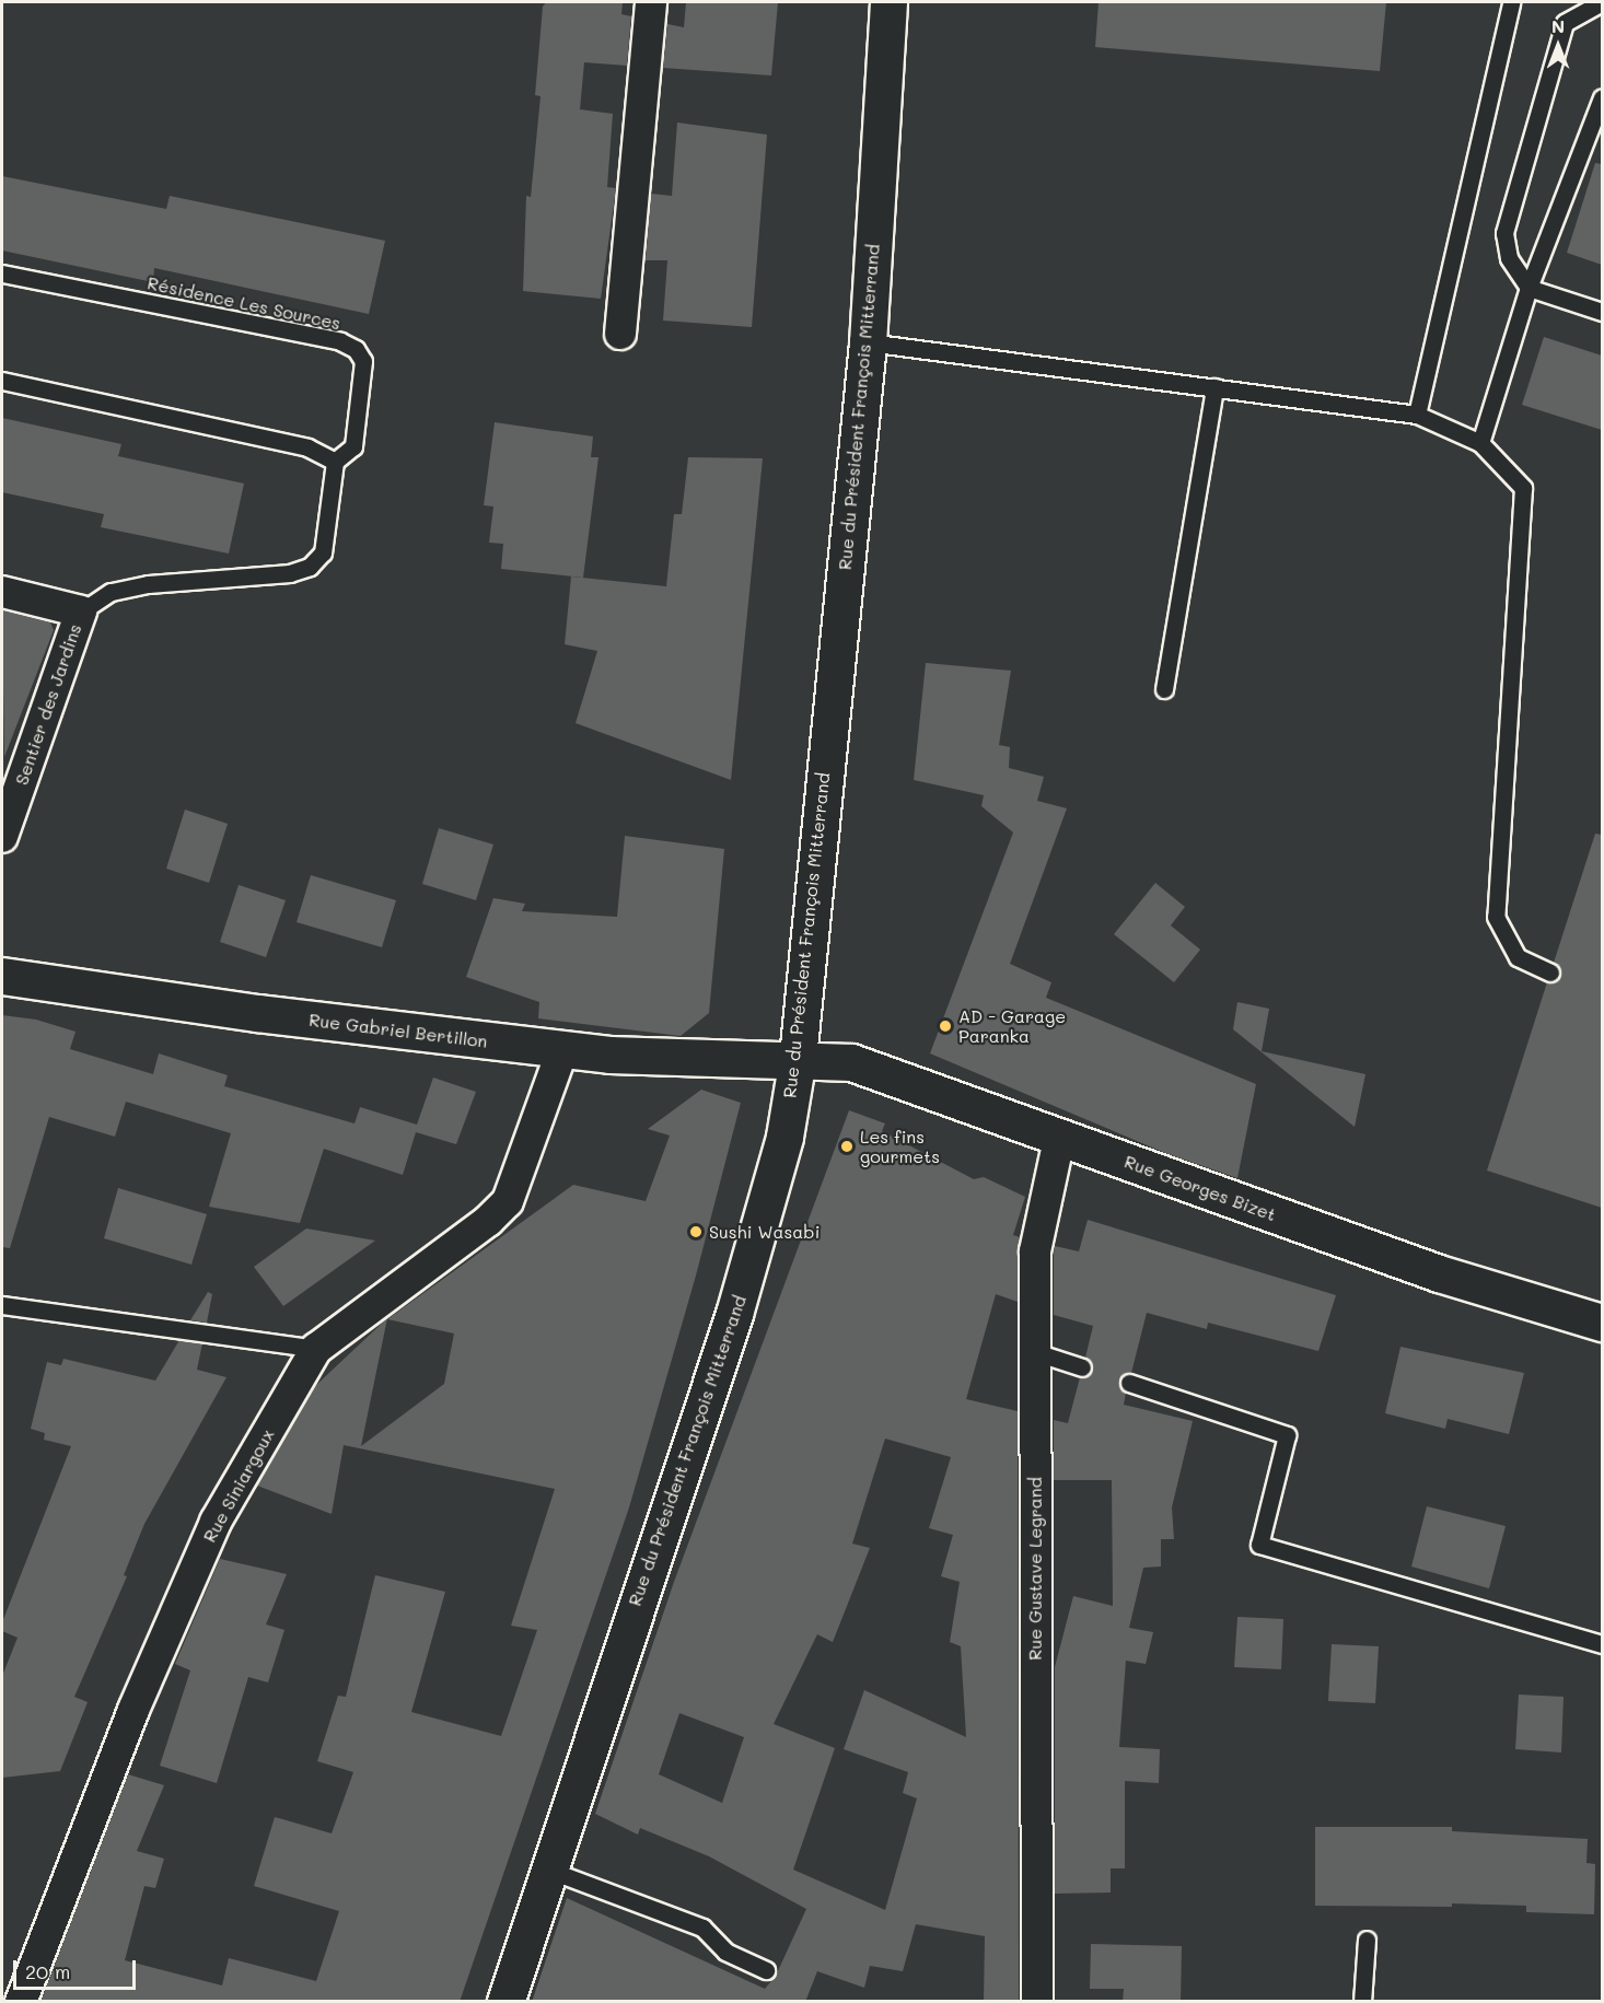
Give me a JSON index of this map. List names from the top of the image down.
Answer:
{
  "streets": {
    "street": [
      "Rue du Président François Mitterrand",
      "Sentier des Jardins",
      "Rue Gabriel Bertillon",
      "Rue Georges Bizet",
      "Rue Siniargoux",
      "Rue Gustave Legrand"
    ],
    "lane": ["Résidence Les Sources"]
  },
  "crossings": [
    ["Résidence Les Sources", "Sentier des Jardins"],
    ["Rue du Président François Mitterrand", "Rue Gabriel Bertillon"],
    ["Rue du Président François Mitterrand", "Rue Georges Bizet"],
    ["Rue Gabriel Bertillon", "Rue Georges Bizet"],
    ["Rue Gabriel Bertillon", "Rue Siniargoux"],
    ["Rue Georges Bizet", "Rue Gustave Legrand"]
  ],
  "places": ["AD - Garage Paranka", "Les fins gourmets", "Sushi Wasabi"],
  "scale_bar": "20 m",
  "north": "top"
}
